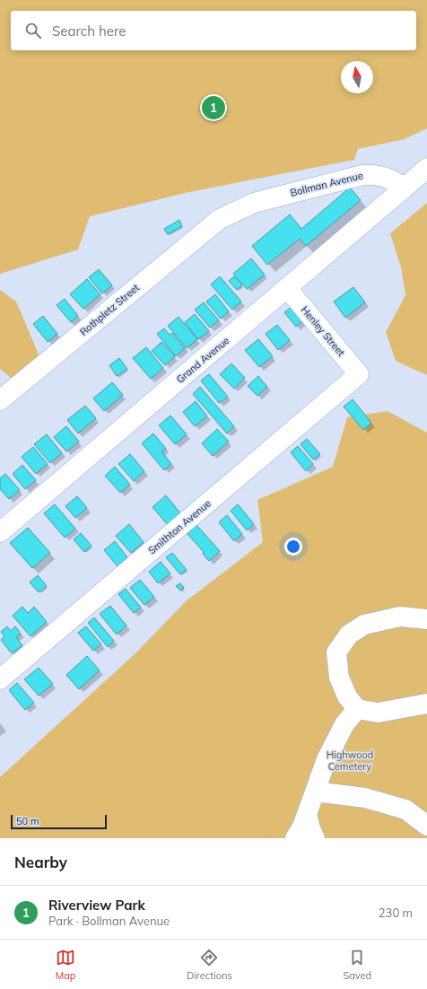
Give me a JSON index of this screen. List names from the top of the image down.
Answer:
{
  "streets": {
    "street": [
      "Bollman Avenue",
      "Rothpletz Street",
      "Henley Street",
      "Grand Avenue",
      "Smithton Avenue"
    ]
  },
  "crossings": [
    ["Bollman Avenue", "Rothpletz Street"],
    ["Bollman Avenue", "Grand Avenue"],
    ["Henley Street", "Grand Avenue"],
    ["Henley Street", "Smithton Avenue"]
  ],
  "parks": ["Highwood Cemetery"],
  "scale_bar": "50 m",
  "north": "top",
  "page": {
    "search": "Search here",
    "pins": "1",
    "scale": "50 m",
    "heading": "Nearby",
    "list": [
      {
        "mark": "1",
        "name": "Riverview Park",
        "note": "Park · Bollman Avenue",
        "value": "230 m"
      }
    ],
    "nav": ["Map", "Directions", "Saved"]
  }
}
